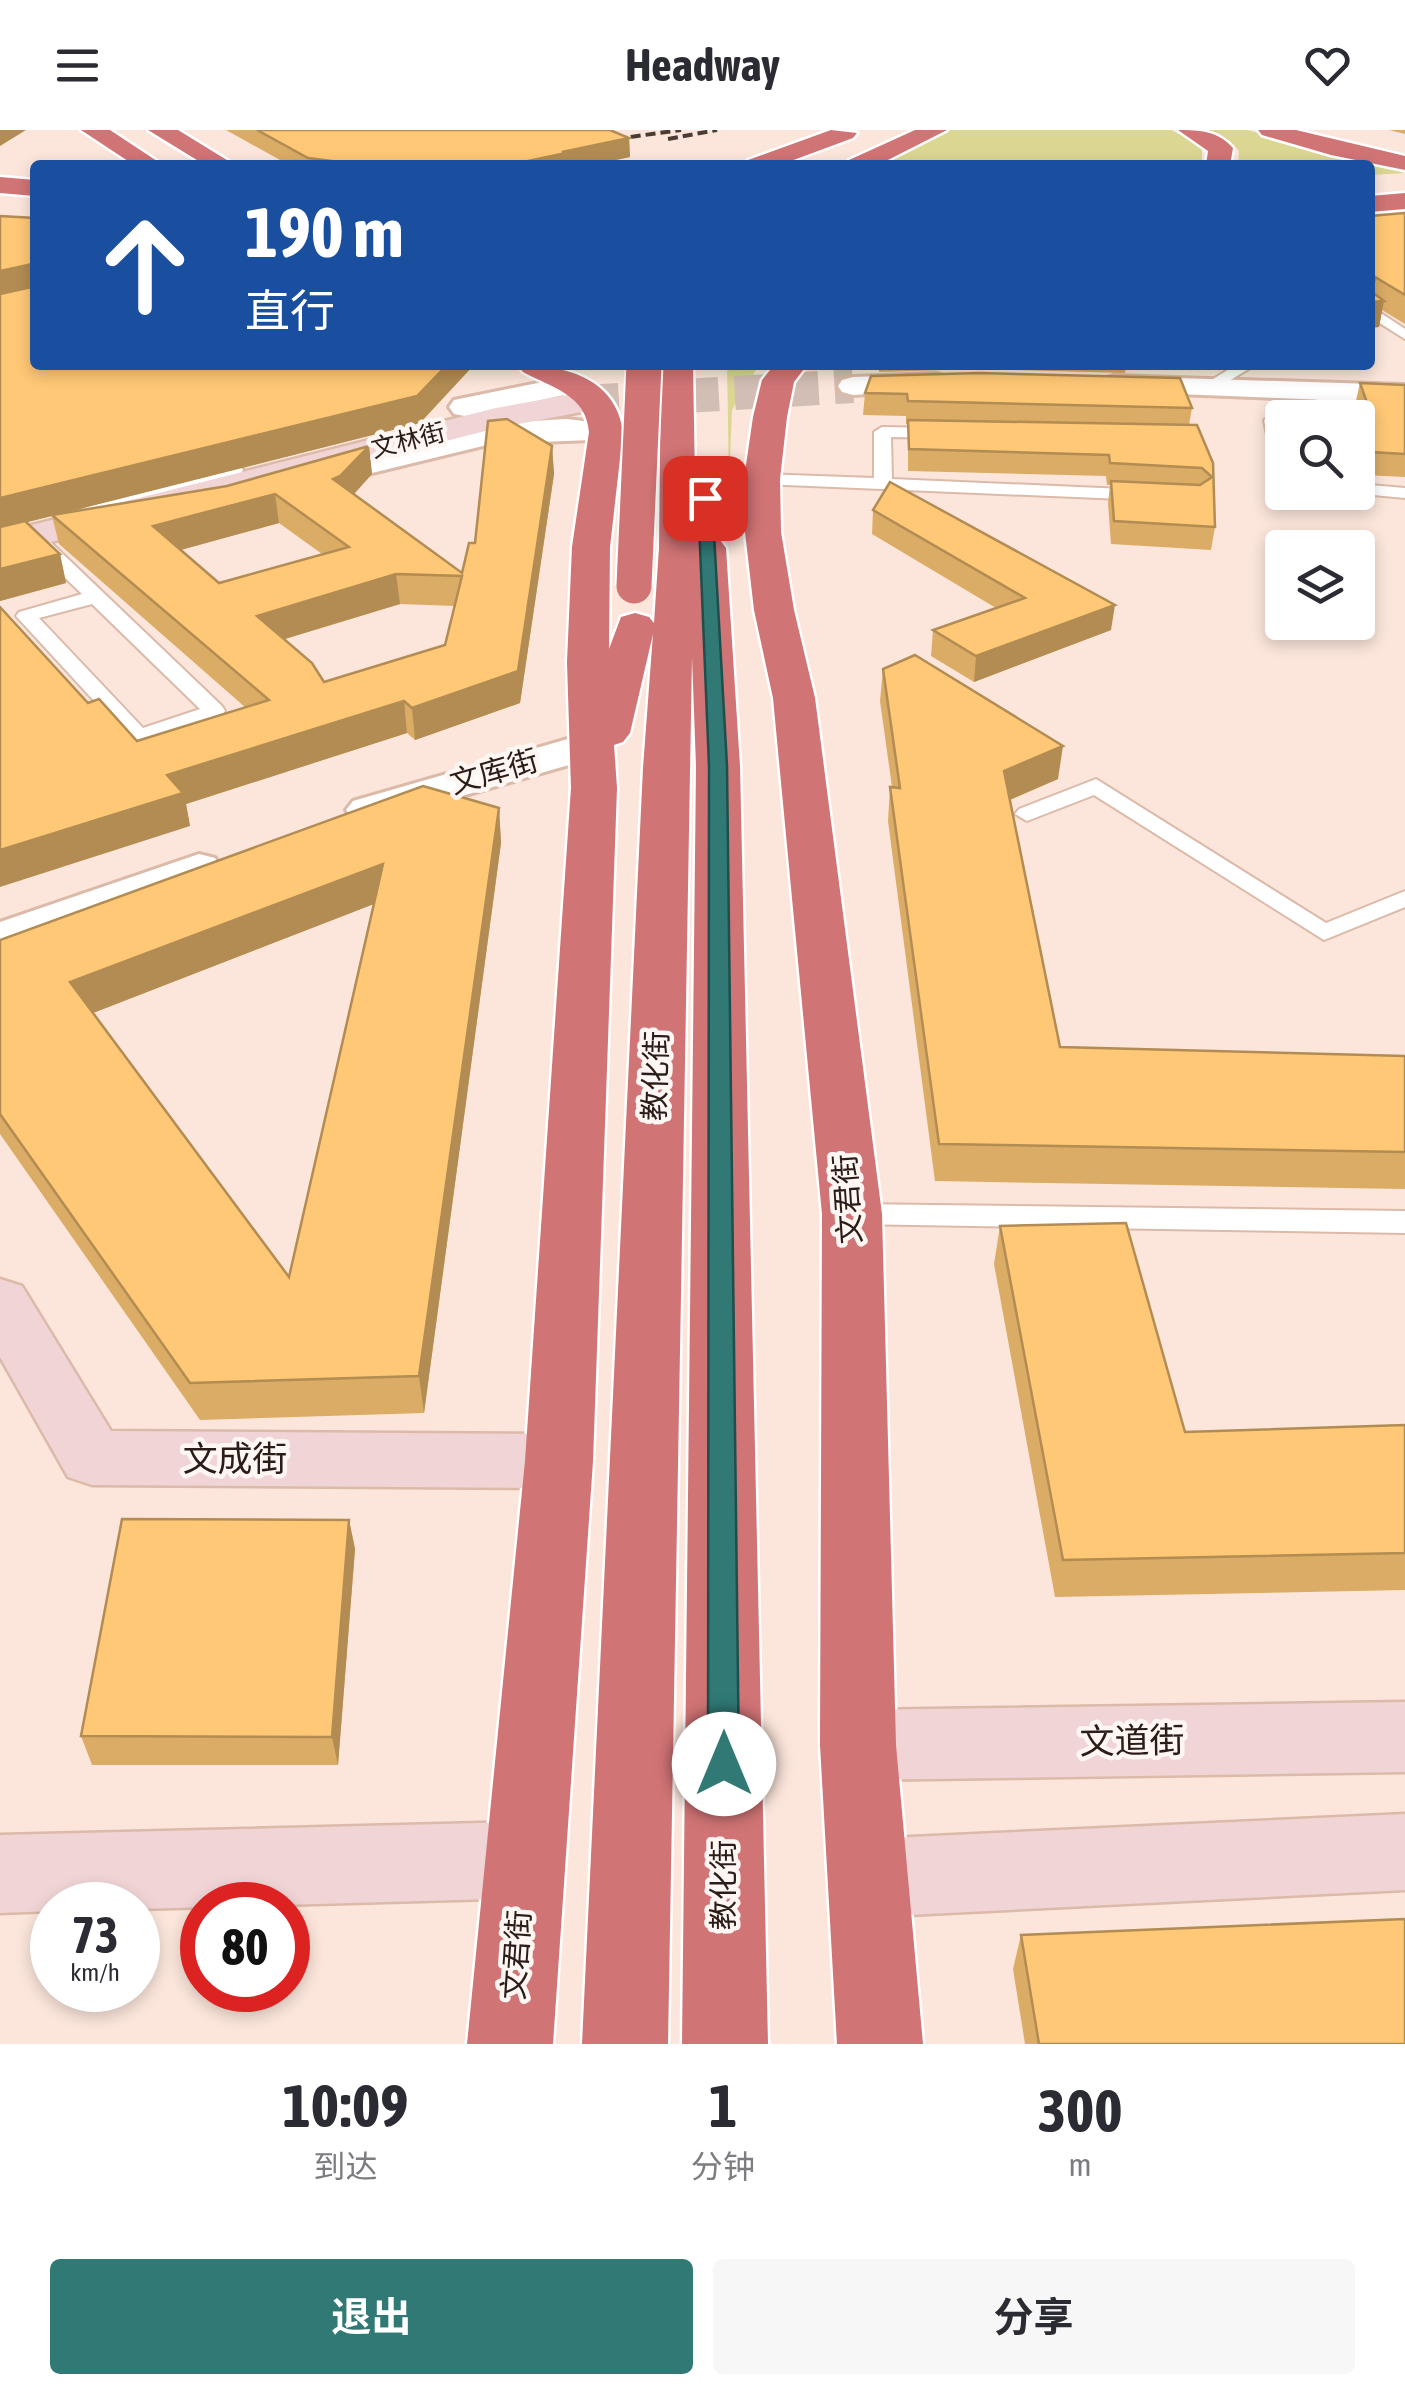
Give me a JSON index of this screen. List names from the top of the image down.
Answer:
{
  "streets": {
    "highway": ["教化街", "文君街"],
    "street": [
      "文林街",
      "文库街",
      "文成街",
      "文道街"
    ]
  },
  "crossings": [
    ["文林街", "文君街"],
    ["文库街", "文君街"],
    ["文君街", "文成街"],
    ["文君街", "文道街"]
  ],
  "page": {
    "header": "Headway",
    "turn": ["190 m", "直行"],
    "speed": "73 km/h",
    "limit": "80",
    "eta": [
      "10:09",
      "到达",
      "1",
      "分钟",
      "300",
      "m"
    ],
    "buttons": ["退出", "分享"]
  }
}
